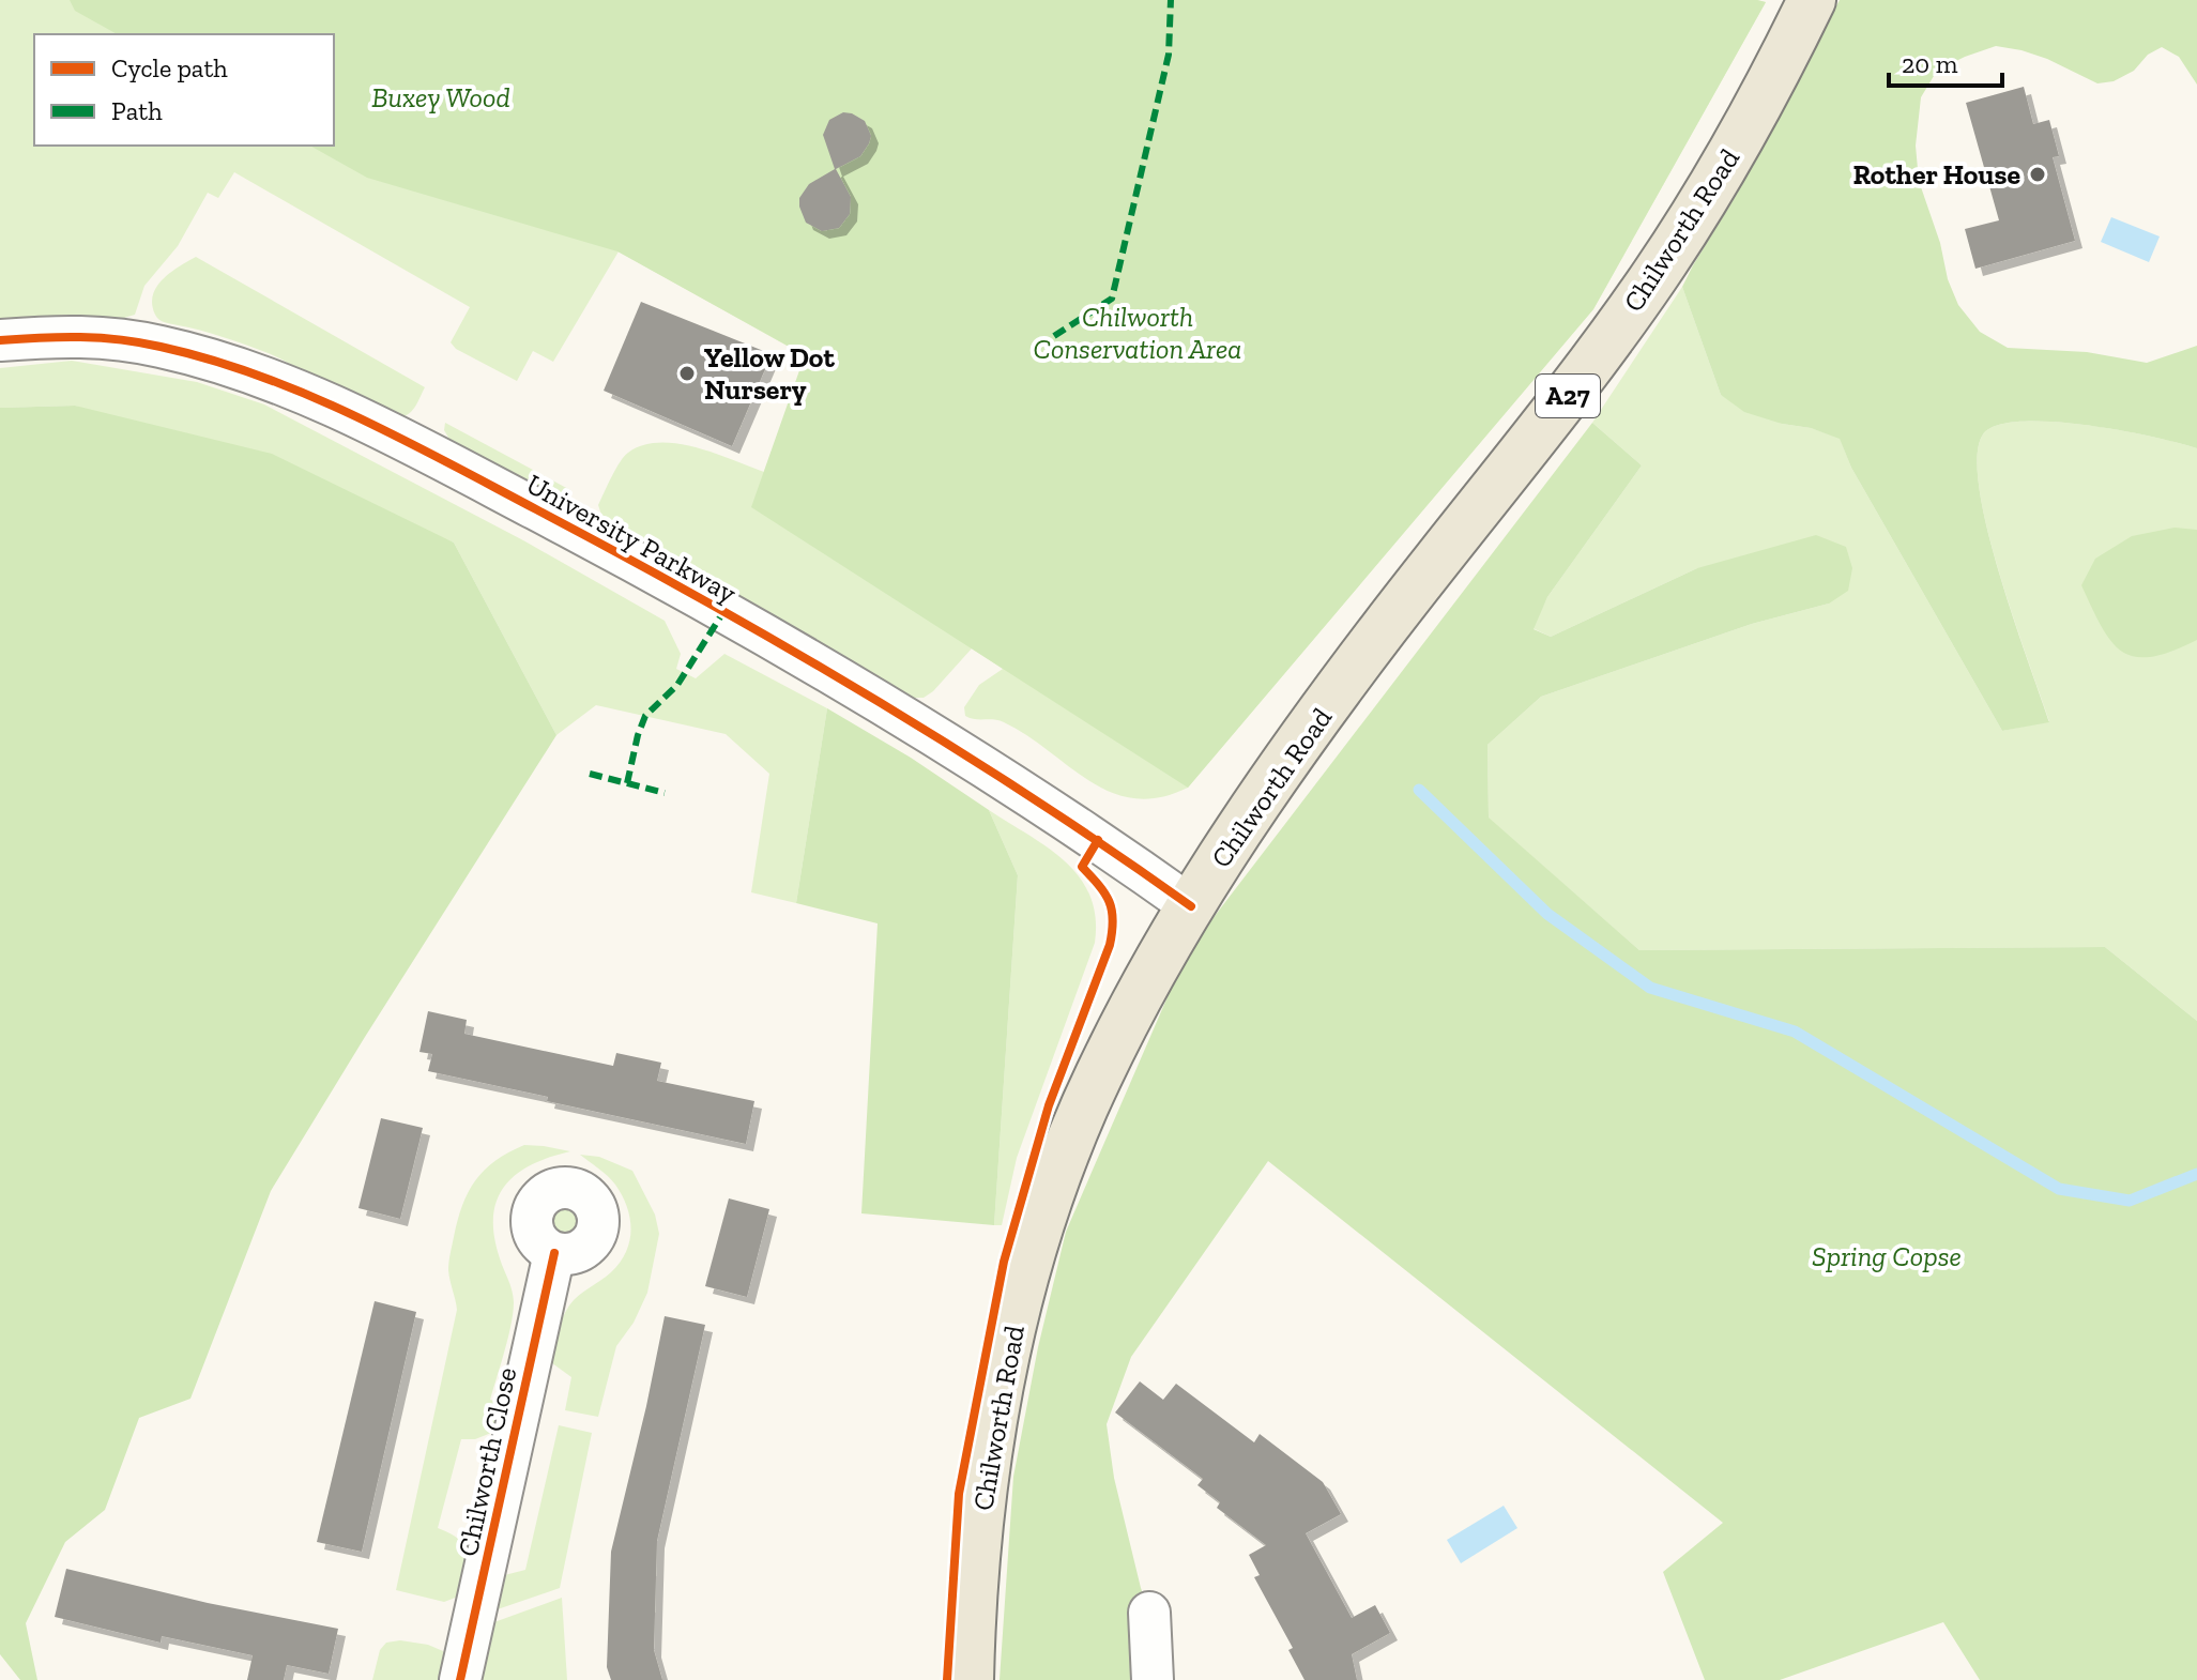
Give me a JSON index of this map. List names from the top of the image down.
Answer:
{
  "streets": {
    "main road": ["Chilworth Road", "A27"],
    "street": ["University Parkway", "Chilworth Close"]
  },
  "crossings": [
    ["Chilworth Road", "University Parkway"]
  ],
  "parks": ["Buxey Wood", "Chilworth Conservation Area", "Spring Copse"],
  "places": ["Rother House", "Yellow Dot Nursery"],
  "legend": ["Cycle path", "Path"],
  "scale_bar": "20 m"
}
